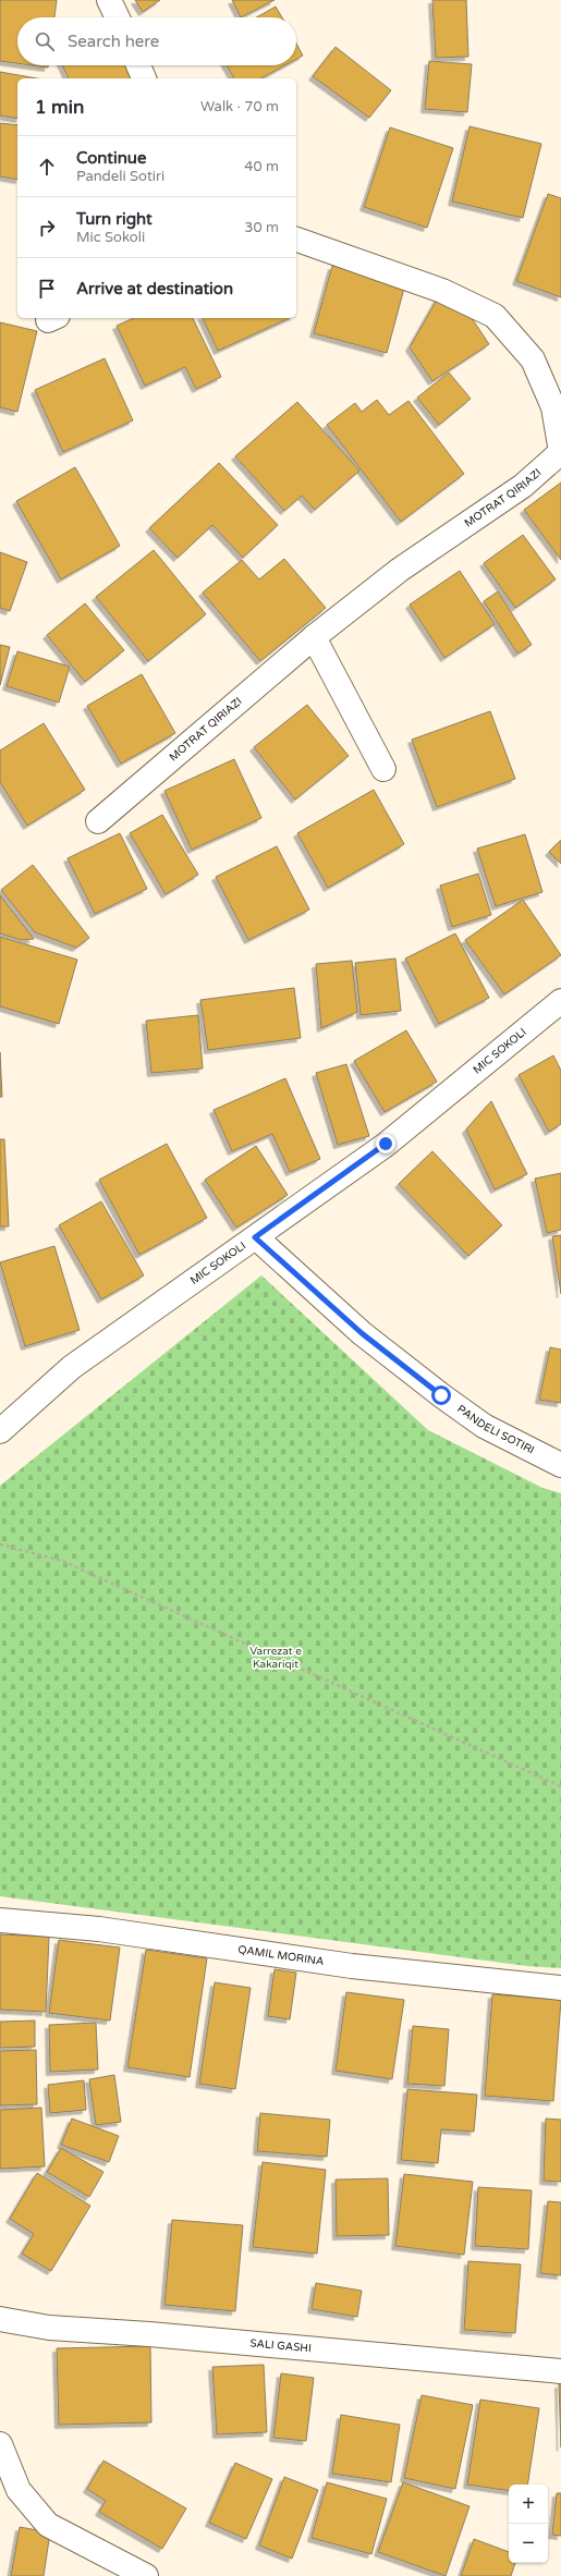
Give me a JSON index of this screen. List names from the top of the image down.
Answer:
{
  "streets": {
    "street": [
      "MOTRAT QIRIAZI",
      "MIC SOKOLI",
      "PANDELI SOTIRI",
      "QAMIL MORINA",
      "SALI GASHI"
    ]
  },
  "crossings": [
    ["MIC SOKOLI", "PANDELI SOTIRI"]
  ],
  "parks": ["Varrezat e Kakariqit"],
  "page": {
    "search": "Search here",
    "heading": ["1 min", "Walk · 70 m"],
    "list": [
      ["Continue", "Pandeli Sotiri", "40 m"],
      ["Turn right", "Mic Sokoli", "30 m"],
      "Arrive at destination"
    ],
    "map_buttons": ["+", "−"]
  }
}
